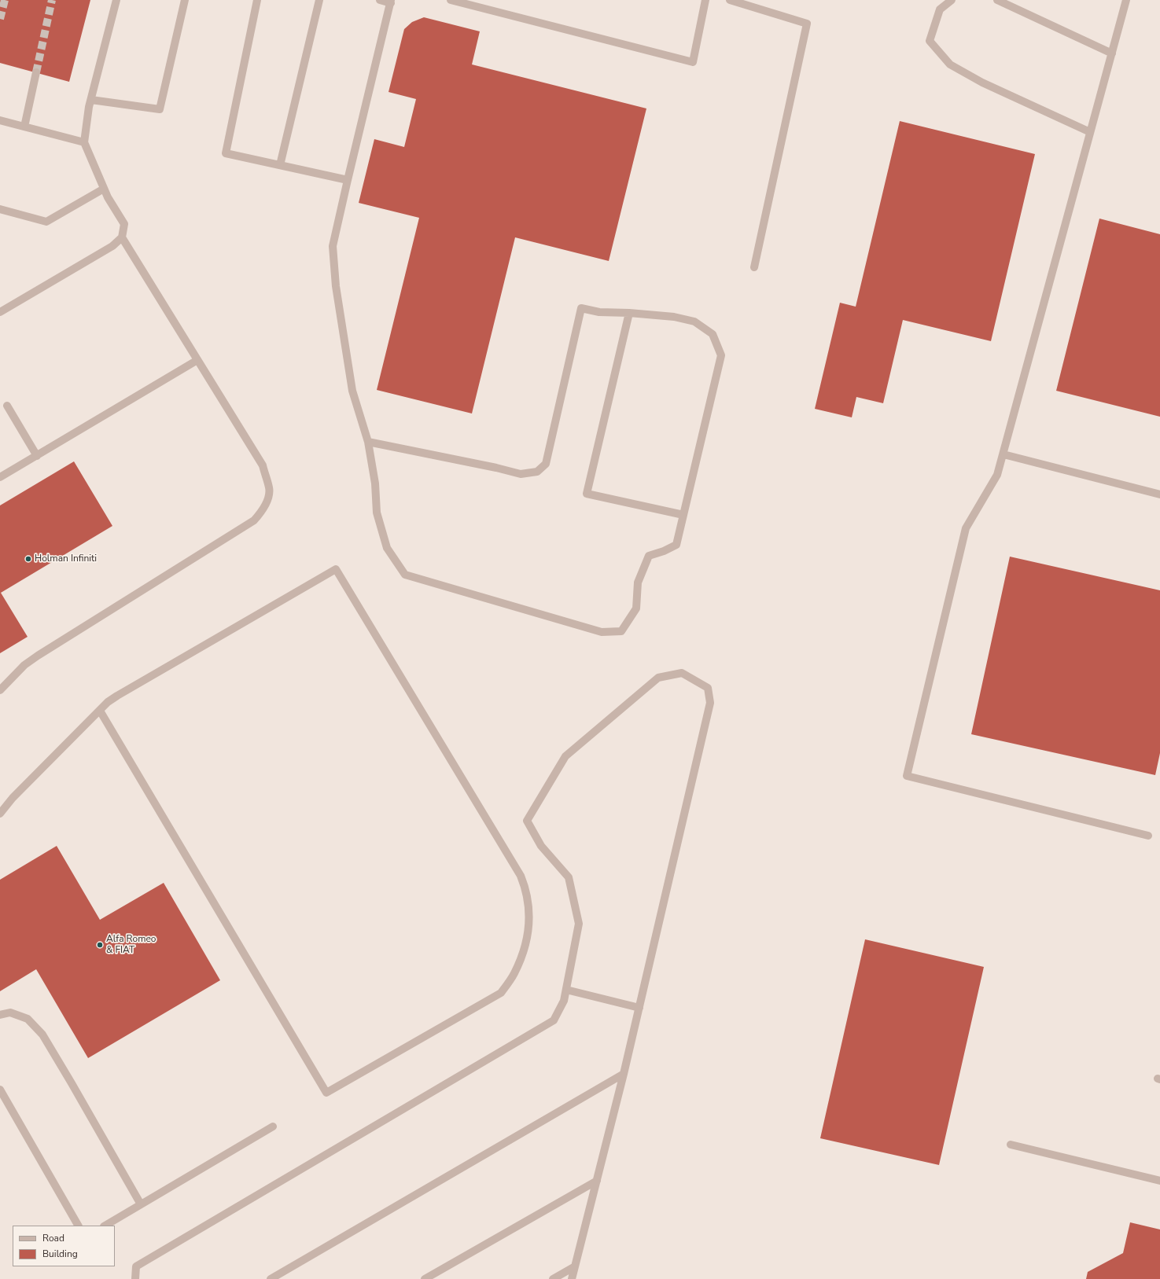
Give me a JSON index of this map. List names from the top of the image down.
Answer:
{
  "places": ["Holman Infiniti", "Alfa Romeo & FIAT"],
  "legend": ["Road", "Building"]
}
